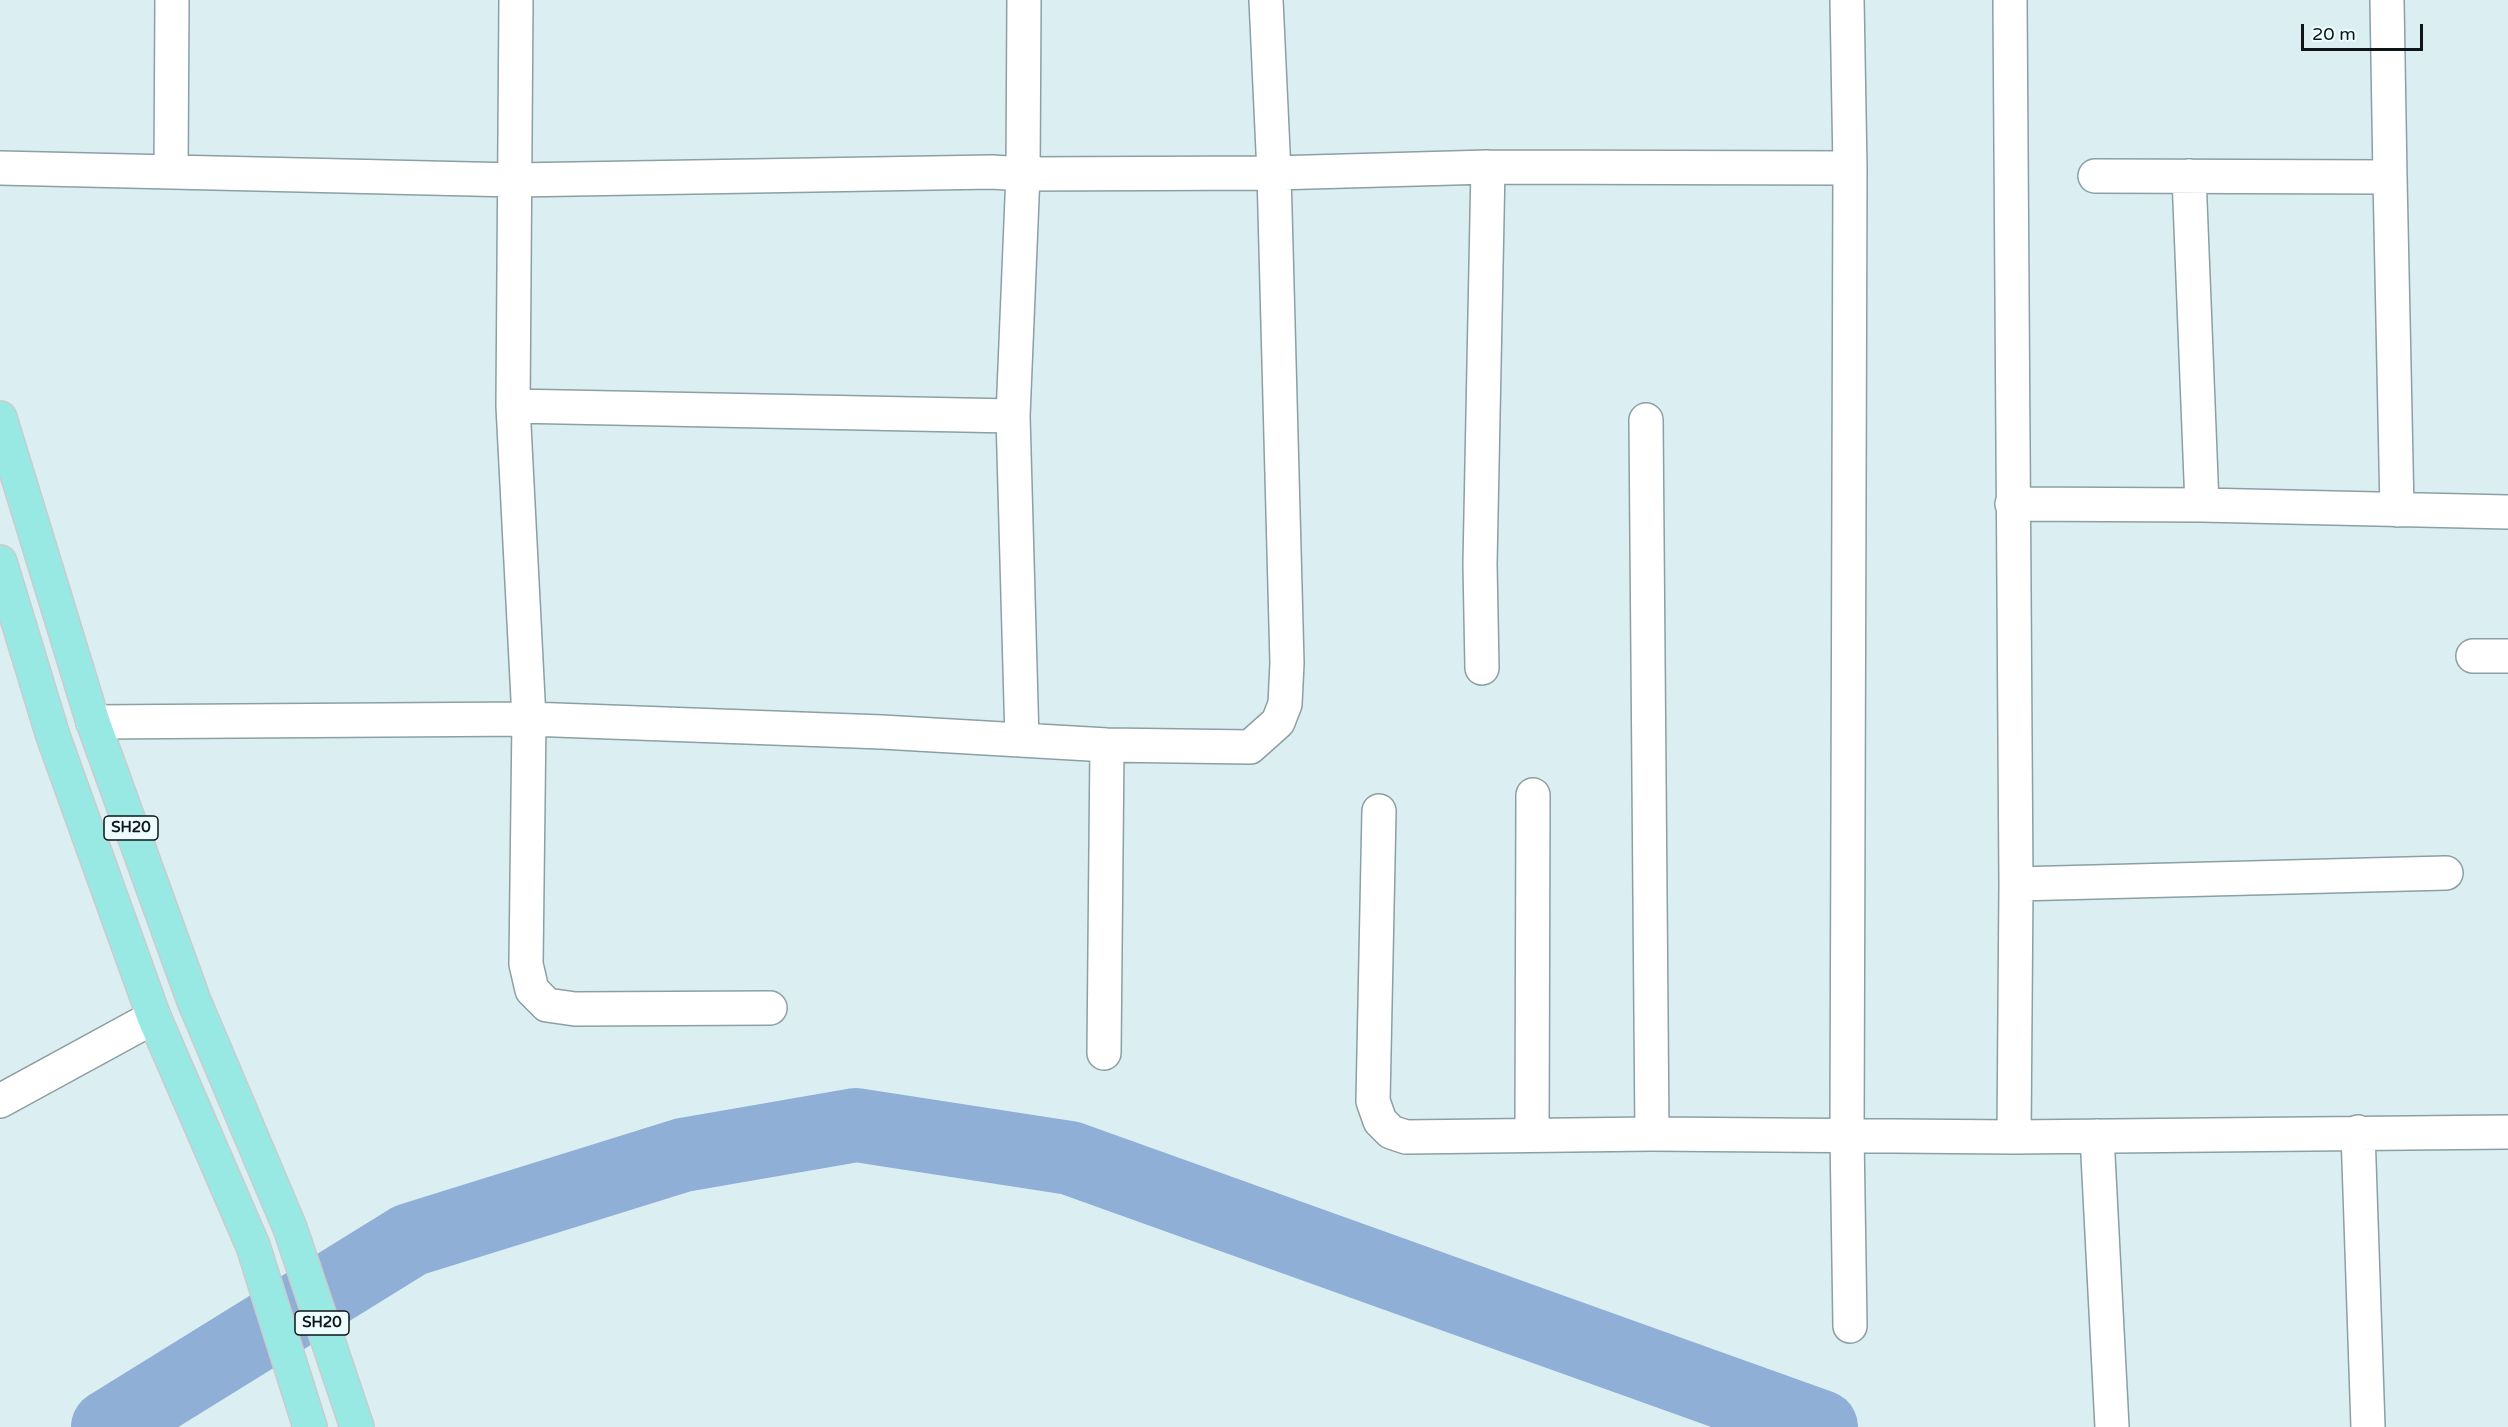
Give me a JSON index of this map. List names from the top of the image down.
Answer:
{
  "streets": {
    "main road": ["SH20"]
  },
  "scale_bar": "20 m"
}
